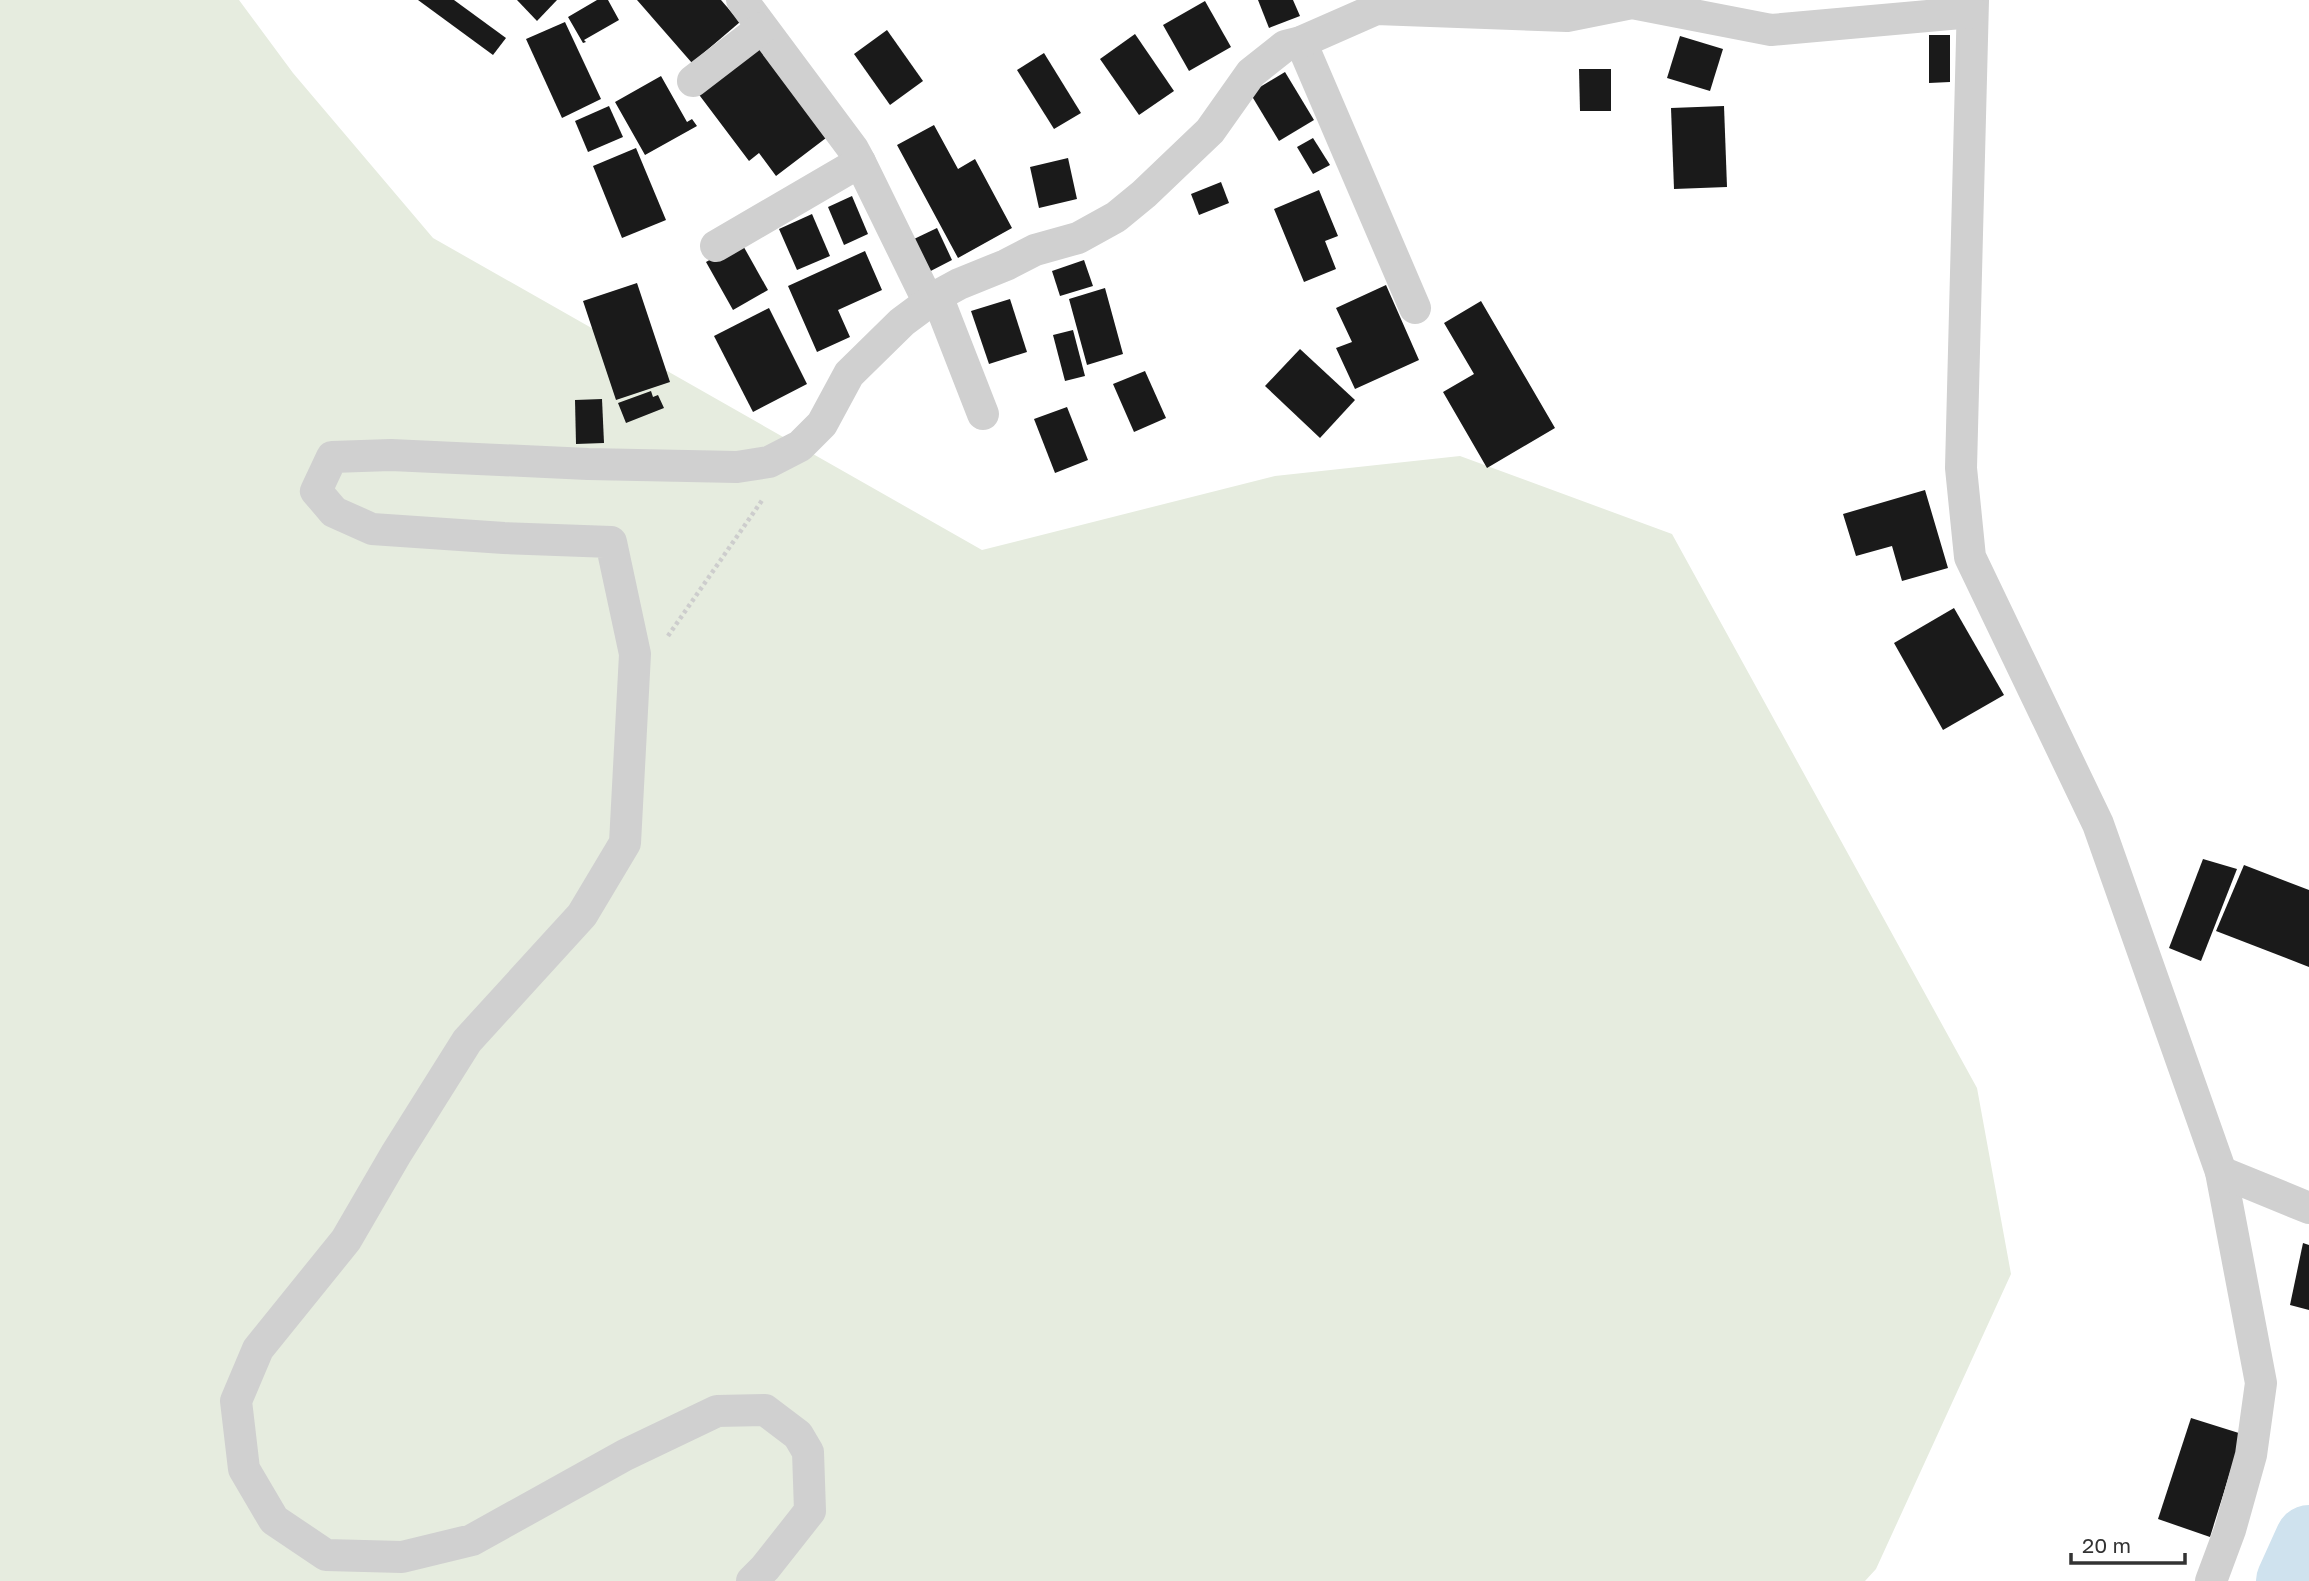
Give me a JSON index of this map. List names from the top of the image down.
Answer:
{
  "scale_bar": "20 m"
}
